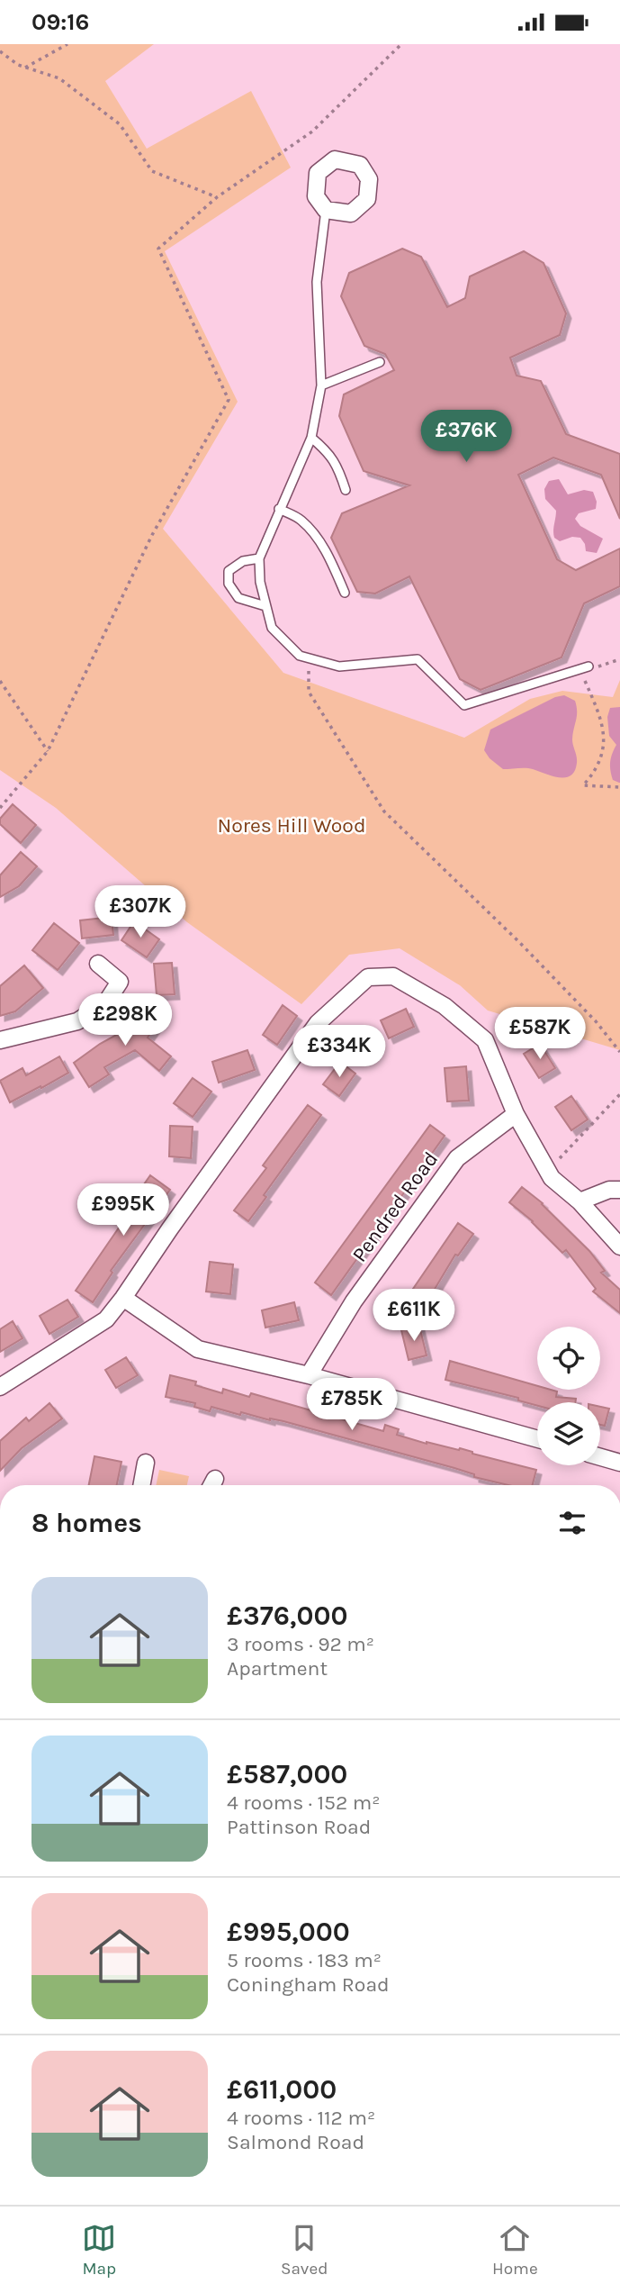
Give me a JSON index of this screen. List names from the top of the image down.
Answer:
{
  "streets": {
    "street": ["Pendred Road"]
  },
  "parks": ["Nores Hill Wood"],
  "page": {
    "status": "09:16",
    "price": [
      "£376K",
      "£307K",
      "£298K",
      "£587K",
      "£334K",
      "£995K",
      "£611K",
      "£785K"
    ],
    "heading": "8 homes",
    "list": [
      {
        "name": "£376,000",
        "note": "3 rooms · 92 m² · Apartment"
      },
      {
        "name": "£587,000",
        "note": "4 rooms · 152 m² · Pattinson Road"
      },
      {
        "name": "£995,000",
        "note": "5 rooms · 183 m² · Coningham Road"
      },
      {
        "name": "£611,000",
        "note": "4 rooms · 112 m² · Salmond Road"
      }
    ],
    "tabs": ["Map", "Saved", "Home"]
  }
}
